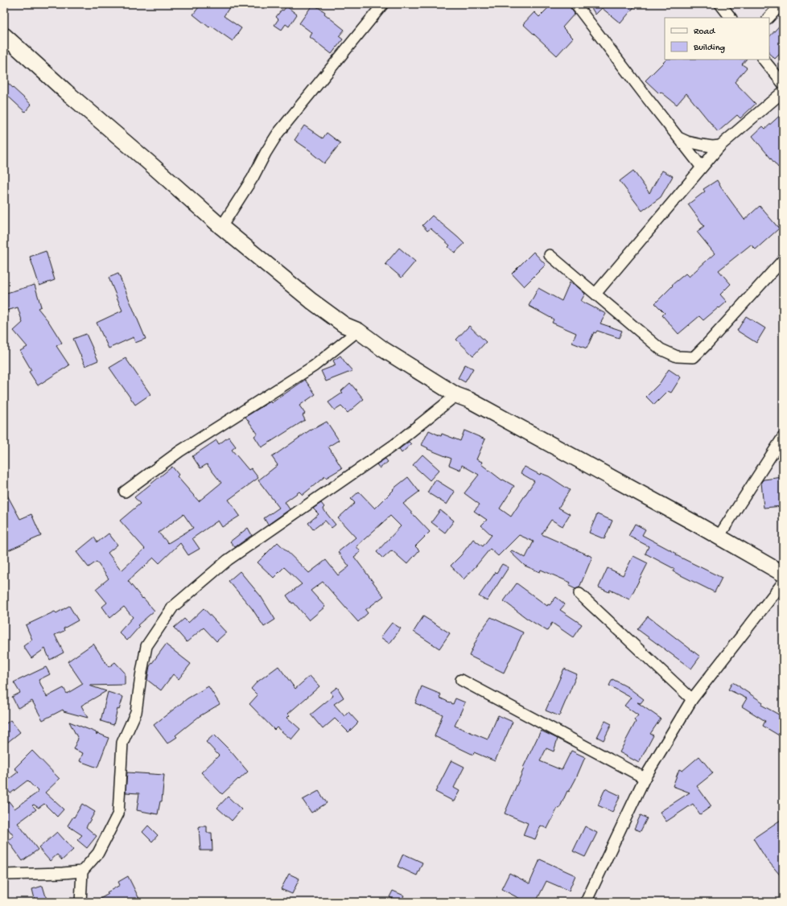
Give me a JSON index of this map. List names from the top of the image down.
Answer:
{
  "legend": ["Road", "Building"]
}
